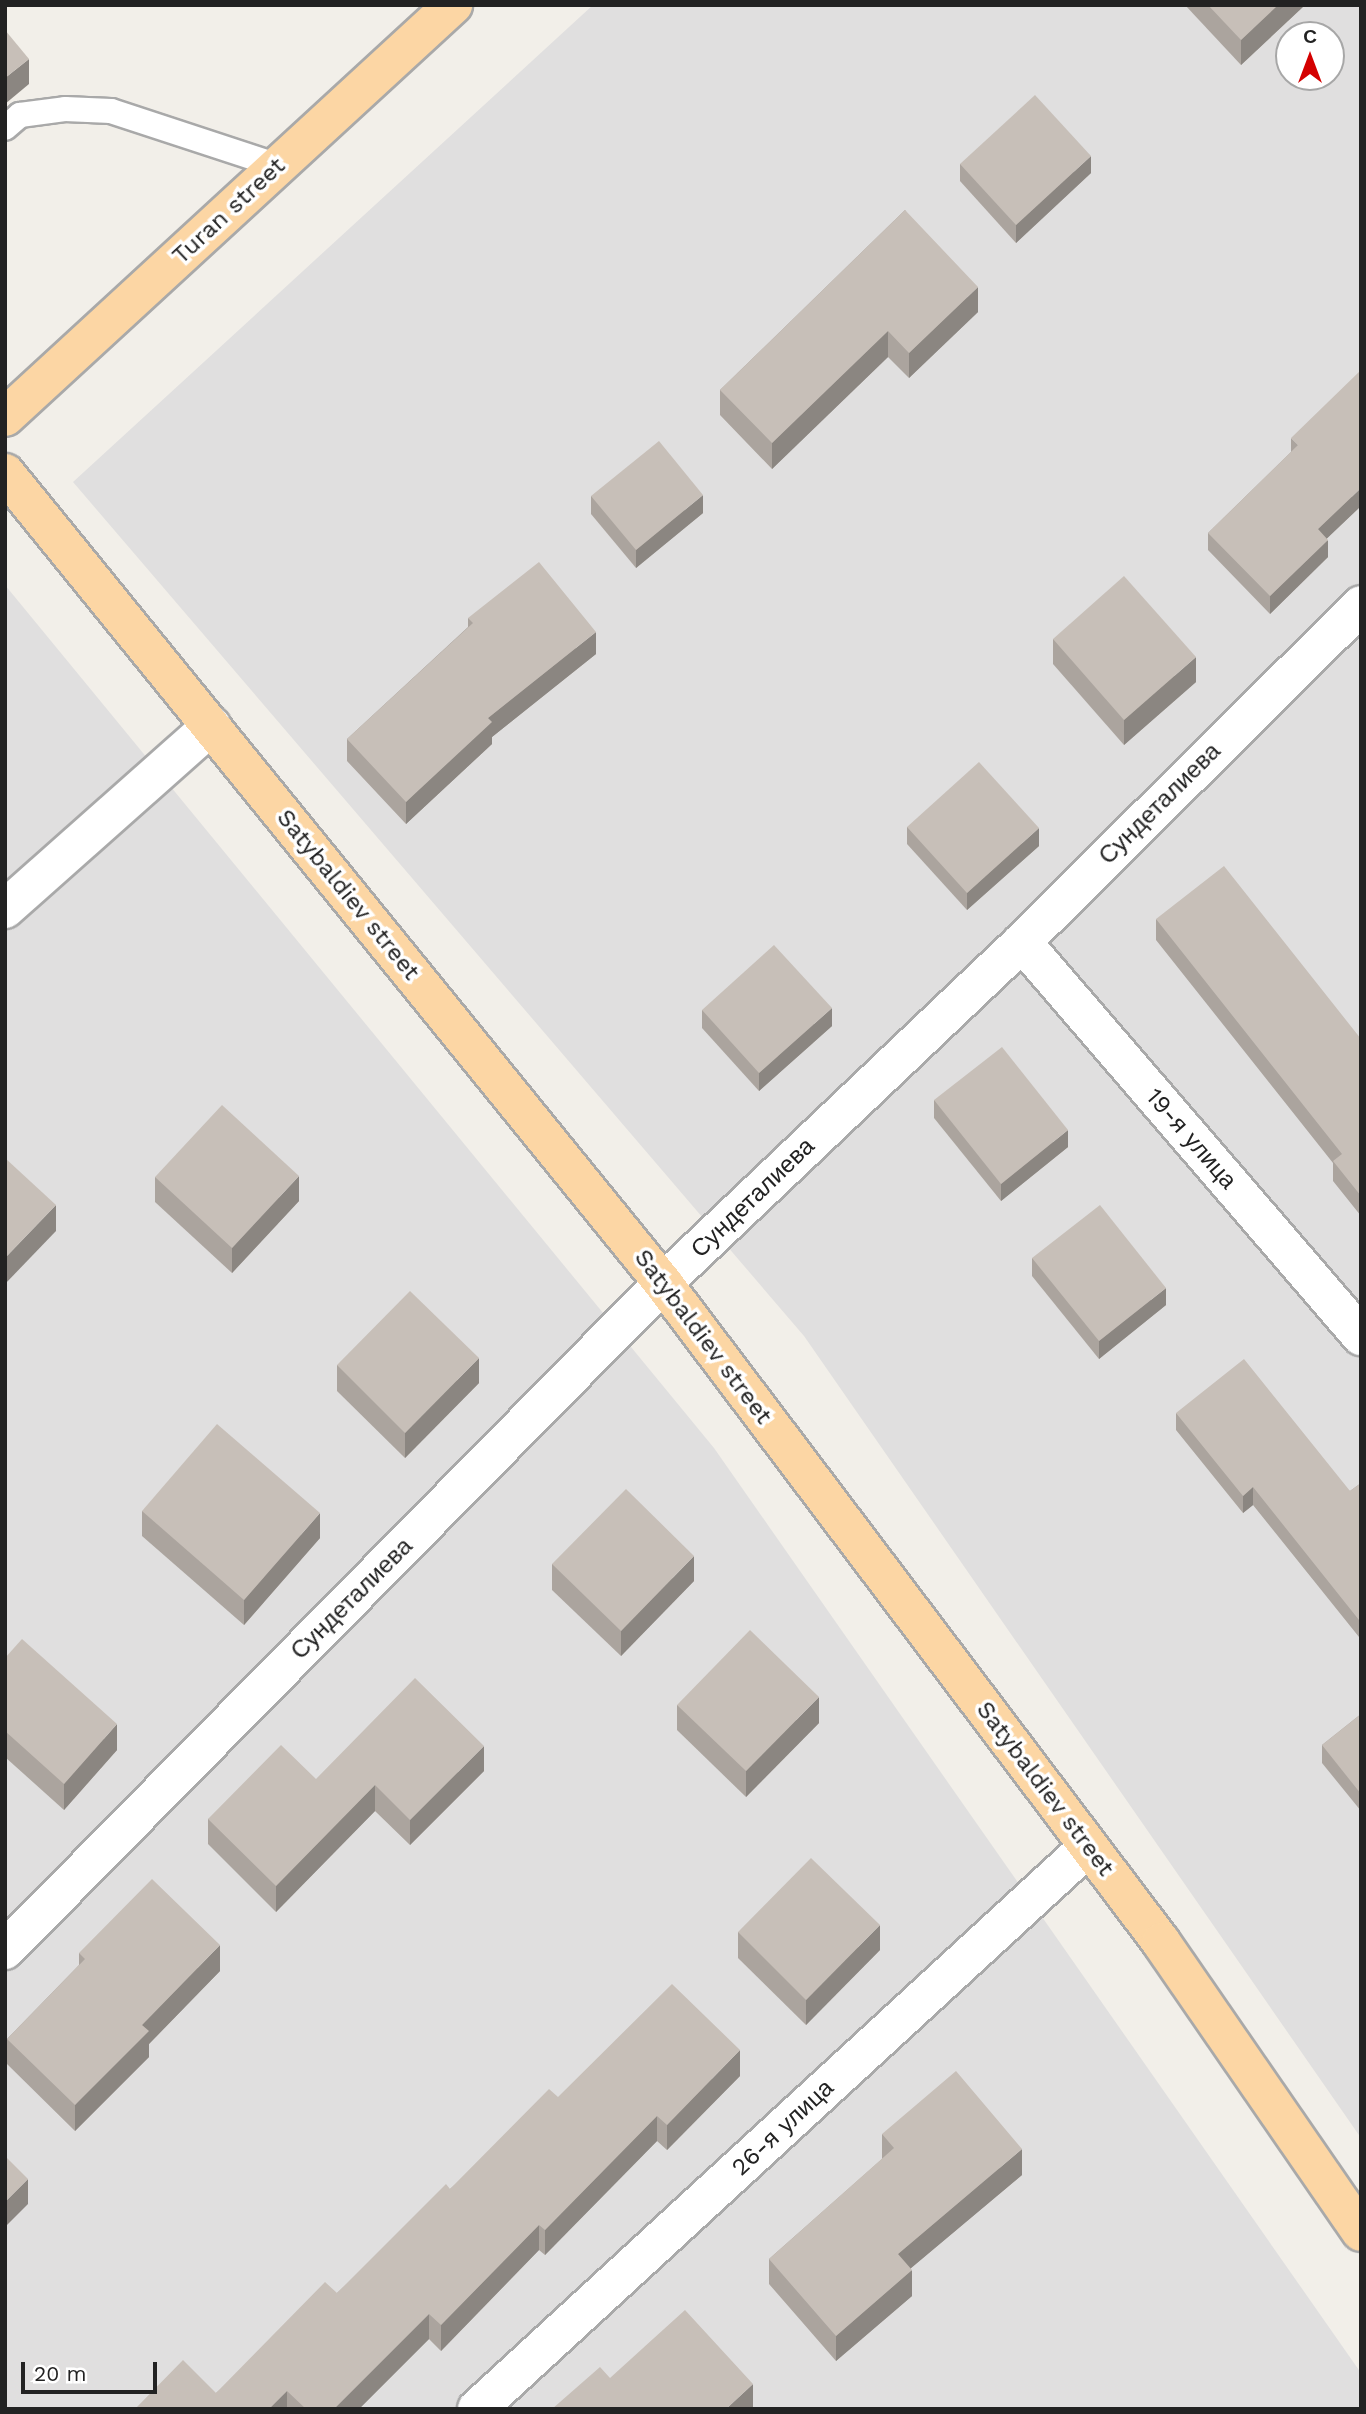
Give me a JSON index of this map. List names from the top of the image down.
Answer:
{
  "streets": {
    "main road": ["Turan street", "Satybaldiev street"],
    "street": ["Сундеталиева", "19-я улица", "26-я улица"]
  },
  "crossings": [
    ["Сундеталиева", "Satybaldiev street"],
    ["Сундеталиева", "19-я улица"],
    ["Satybaldiev street", "26-я улица"]
  ],
  "scale_bar": "20 m",
  "north": "top"
}
